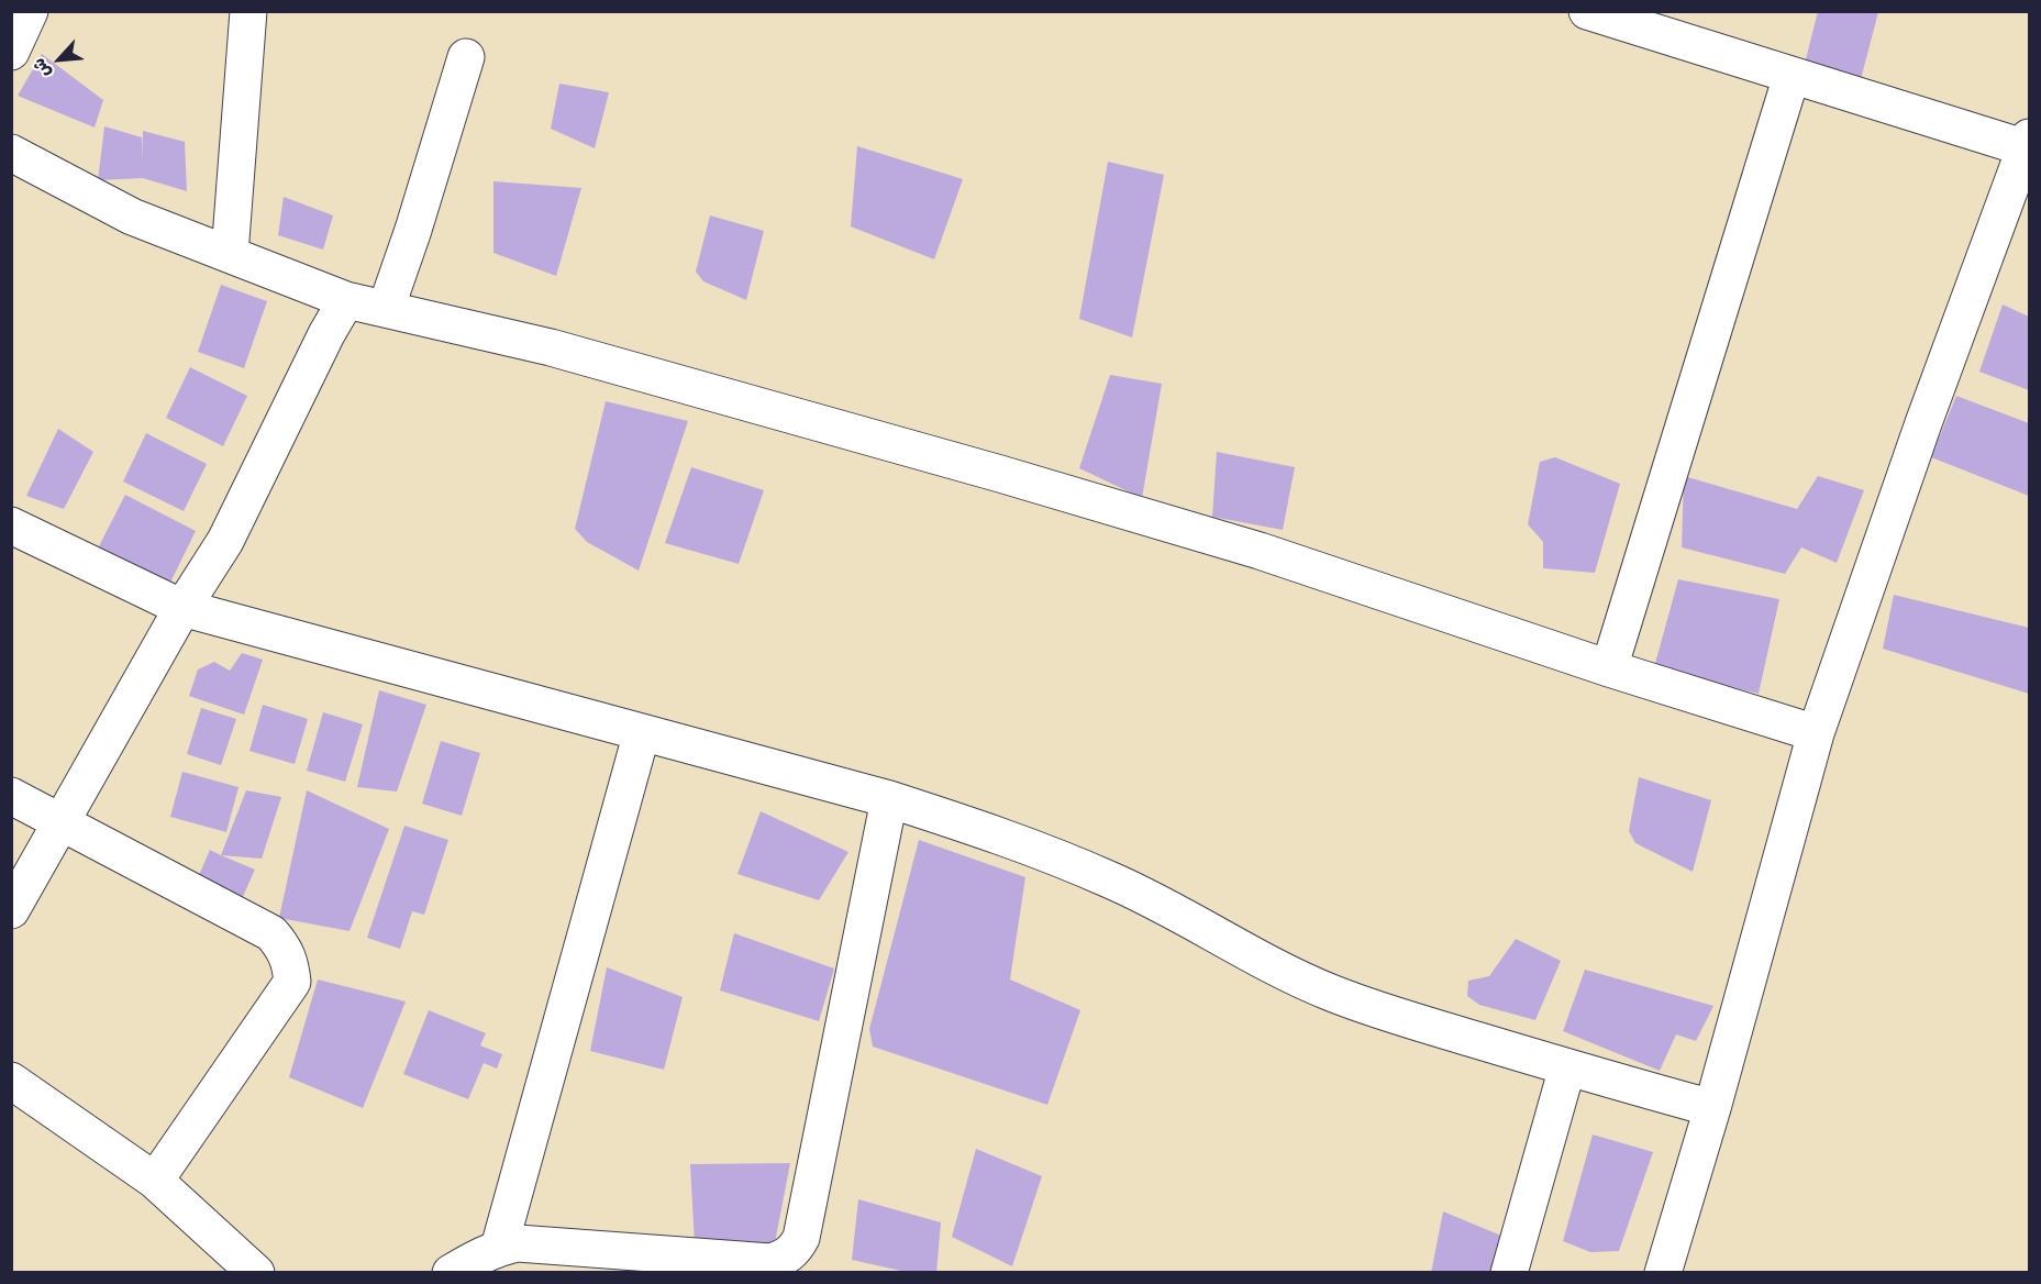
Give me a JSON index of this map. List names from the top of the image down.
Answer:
{
  "north": "bottom left"
}
